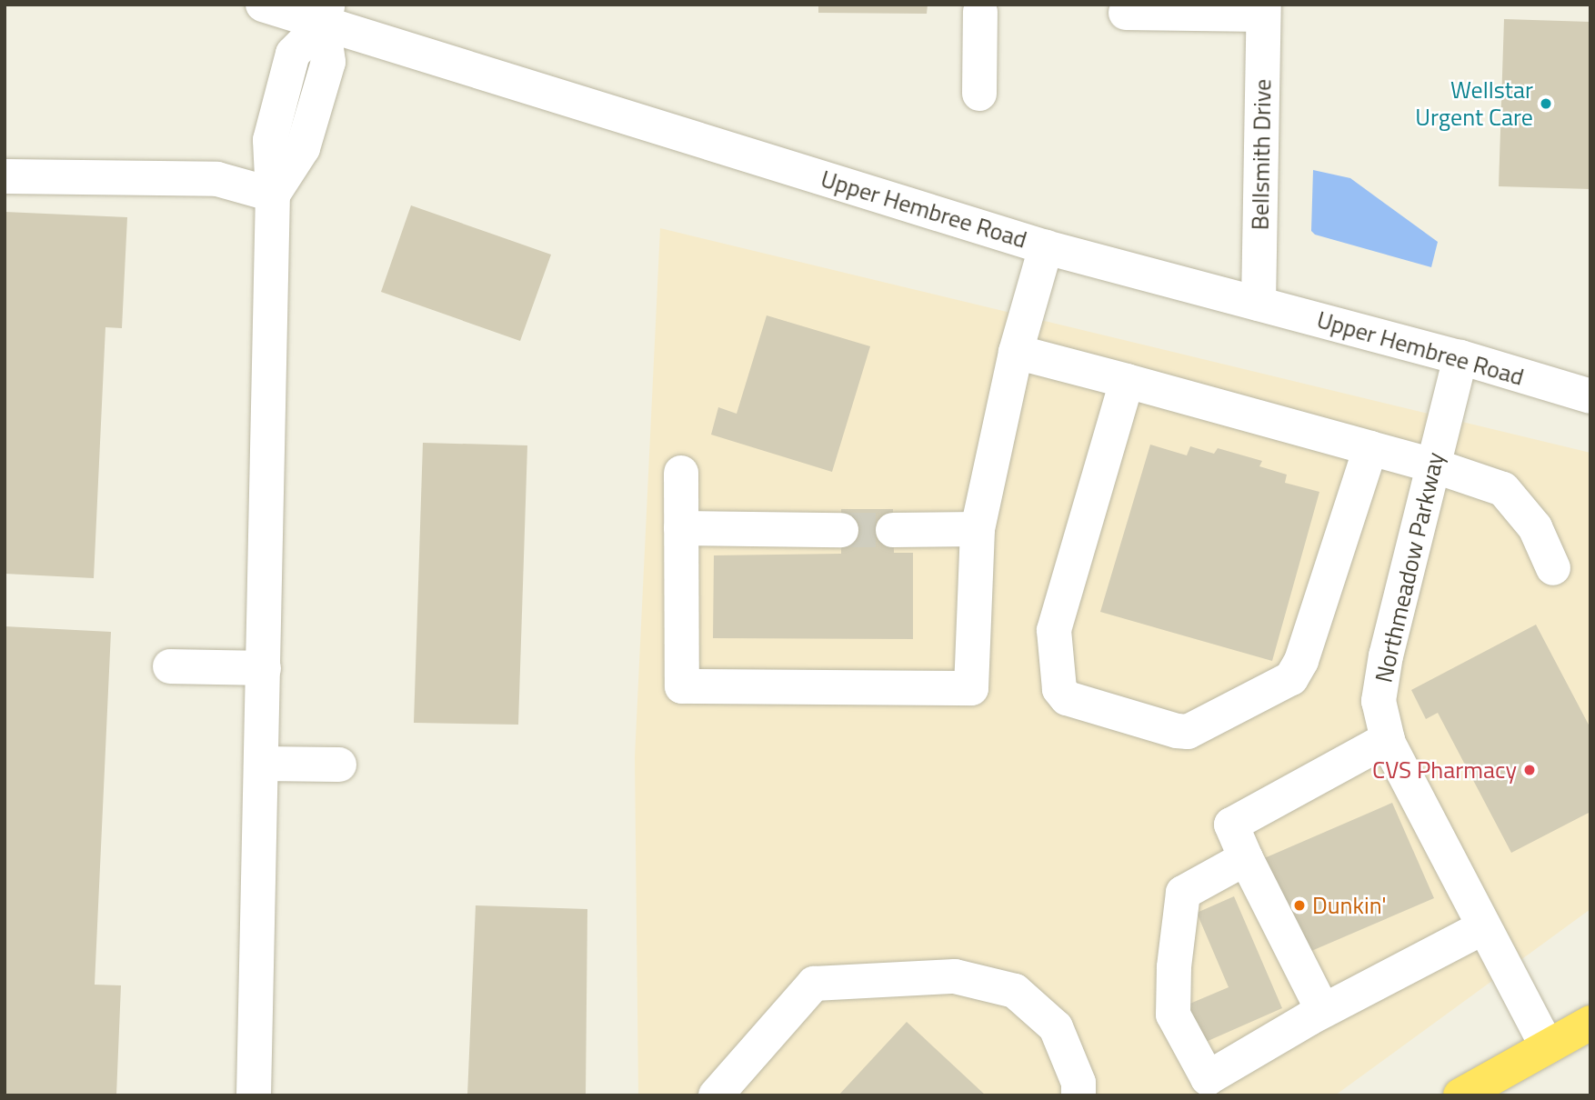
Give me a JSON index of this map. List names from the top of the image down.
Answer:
{
  "streets": {
    "street": ["Bellsmith Drive", "Upper Hembree Road", "Northmeadow Parkway"]
  },
  "crossings": [
    ["Bellsmith Drive", "Upper Hembree Road"],
    ["Upper Hembree Road", "Northmeadow Parkway"]
  ],
  "places": ["Wellstar Urgent Care", "CVS Pharmacy", "Dunkin'"]
}
